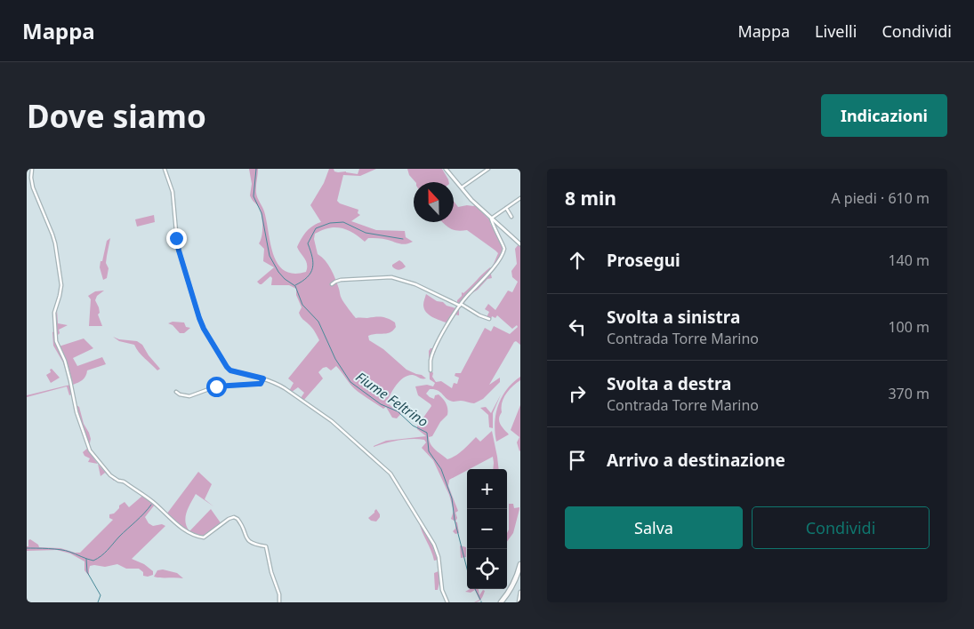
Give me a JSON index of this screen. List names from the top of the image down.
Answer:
{
  "water": ["Fiume Feltrino"],
  "north": "top",
  "page": {
    "header": "Mappa",
    "nav": ["Mappa", "Livelli", "Condividi"],
    "buttons": [
      "Indicazioni",
      ["Salva", "Condividi"]
    ],
    "title": "Dove siamo",
    "heading": ["8 min", "A piedi · 610 m"],
    "list": [
      ["Prosegui", "140 m"],
      ["Svolta a sinistra", "Contrada Torre Marino", "100 m"],
      ["Svolta a destra", "Contrada Torre Marino", "370 m"],
      "Arrivo a destinazione"
    ],
    "map_buttons": ["+", "−"]
  }
}
